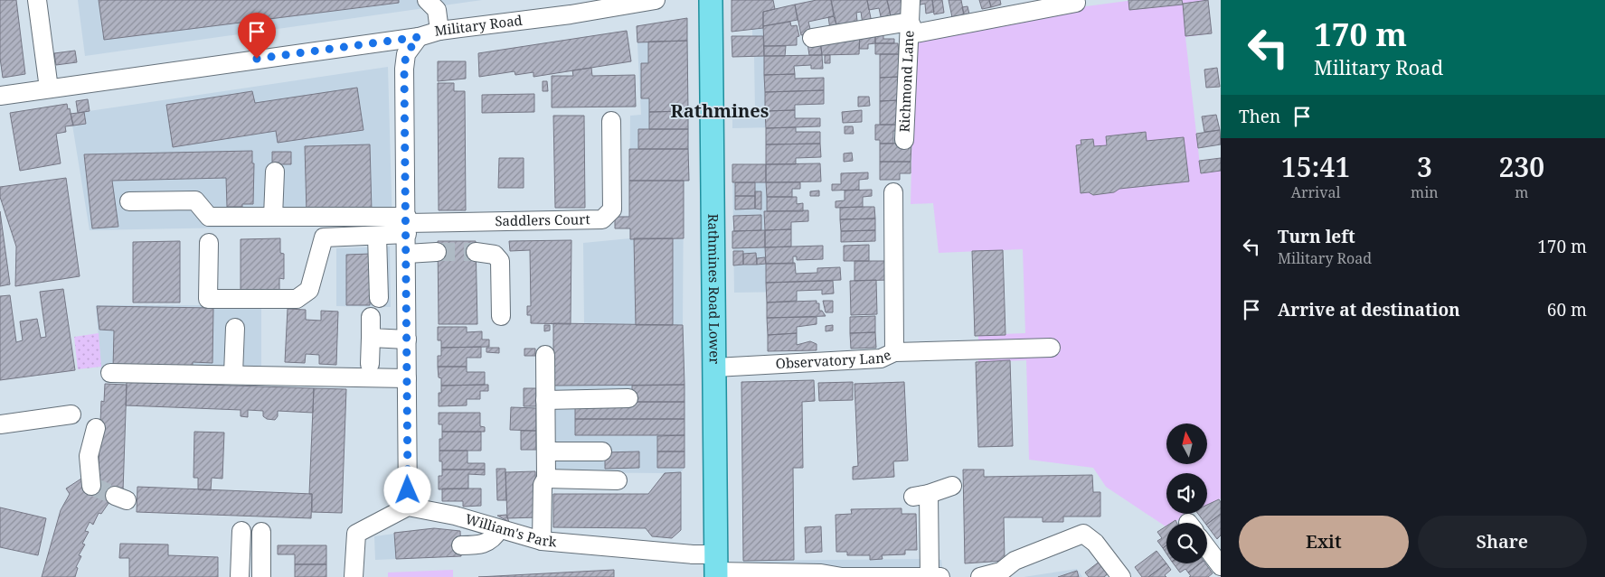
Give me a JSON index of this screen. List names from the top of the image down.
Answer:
{
  "streets": {
    "main road": ["Rathmines Road Lower"],
    "street": [
      "Military Road",
      "Richmond Lane",
      "Saddlers Court",
      "Observatory Lane",
      "William's Park"
    ]
  },
  "crossings": [
    ["Rathmines Road Lower", "Observatory Lane"],
    ["Rathmines Road Lower", "William's Park"]
  ],
  "districts": ["Rathmines"],
  "north": "top",
  "page": {
    "turn": ["170 m", "Military Road"],
    "then": "Then",
    "eta": [
      "15:41",
      "Arrival",
      "3",
      "min",
      "230",
      "m"
    ],
    "list": [
      {
        "name": "Turn left",
        "note": "Military Road",
        "value": "170 m"
      },
      {
        "name": "Arrive at destination",
        "value": "60 m"
      }
    ],
    "buttons": ["Exit", "Share"]
  }
}
